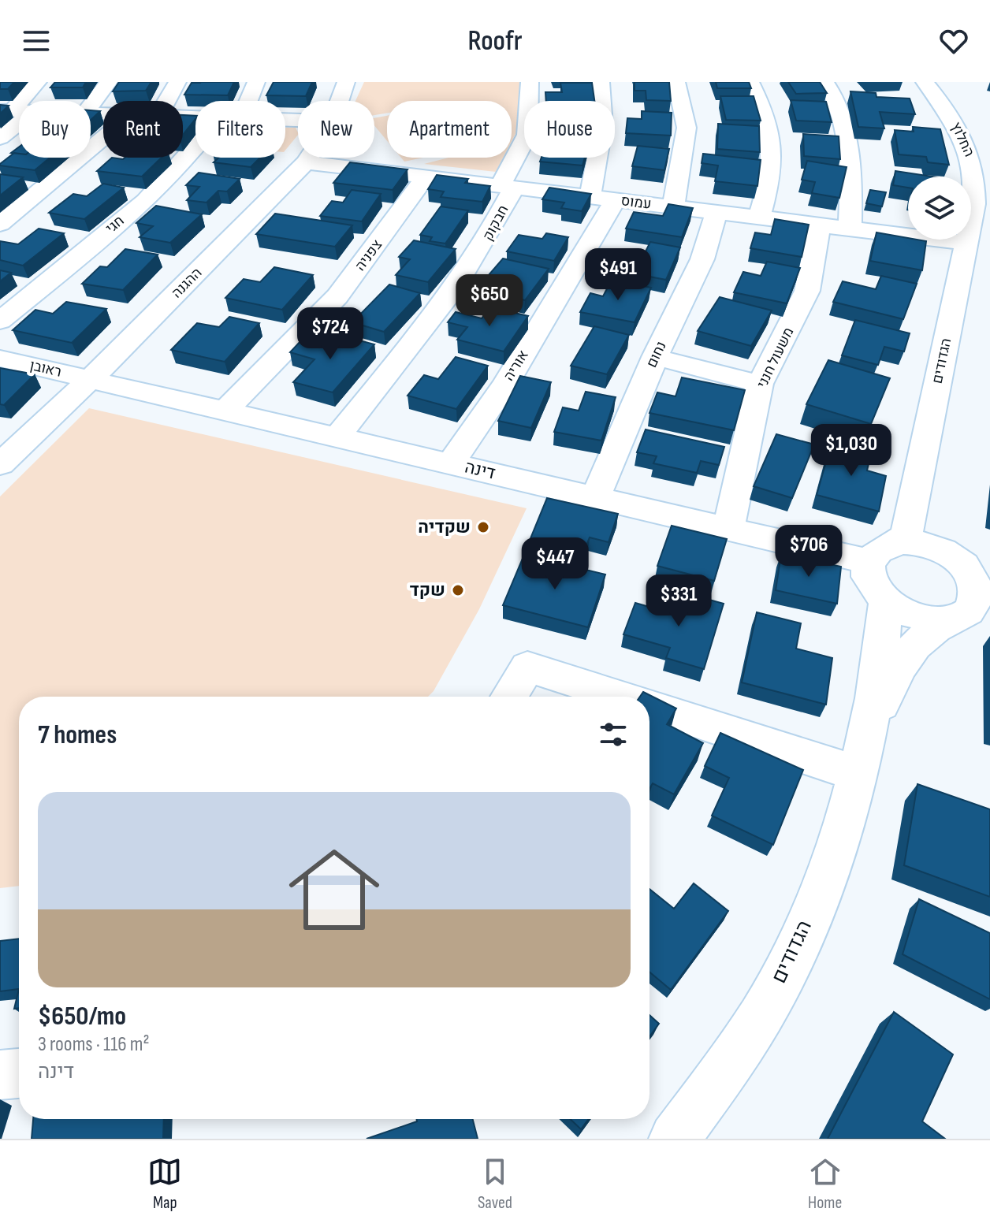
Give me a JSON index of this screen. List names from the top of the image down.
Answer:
{
  "streets": {
    "street": [
      "החלוץ",
      "עמוס",
      "חבקוק",
      "חגי",
      "צפניה",
      "ההגנה",
      "נחום",
      "משעול חנני",
      "הגדודים",
      "אוריה",
      "ראובן",
      "דינה"
    ]
  },
  "crossings": [
    ["החלוץ", "עמוס"],
    ["החלוץ", "הגדודים"],
    ["עמוס", "חבקוק"],
    ["עמוס", "צפניה"],
    ["עמוס", "ההגנה"],
    ["עמוס", "נחום"],
    ["עמוס", "משעול חנני"],
    ["עמוס", "הגדודים"],
    ["עמוס", "אוריה"],
    ["חבקוק", "דינה"],
    ["צפניה", "דינה"],
    ["ההגנה", "ראובן"],
    ["ההגנה", "דינה"],
    ["נחום", "דינה"],
    ["משעול חנני", "דינה"],
    ["הגדודים", "דינה"],
    ["אוריה", "דינה"],
    ["ראובן", "דינה"]
  ],
  "places": ["שקדיה", "שקד"],
  "page": {
    "header": "Roofr",
    "chip": [
      "Buy",
      "Rent",
      "Filters",
      "New",
      "Apartment",
      "House"
    ],
    "price": [
      "$491",
      "$650",
      "$724",
      "$1,030",
      "$706",
      "$447",
      "$331"
    ],
    "heading": "7 homes",
    "list": [
      {
        "name": "$650/mo",
        "note": "3 rooms · 116 m² · דינה"
      }
    ],
    "tabs": ["Map", "Saved", "Home"]
  }
}
